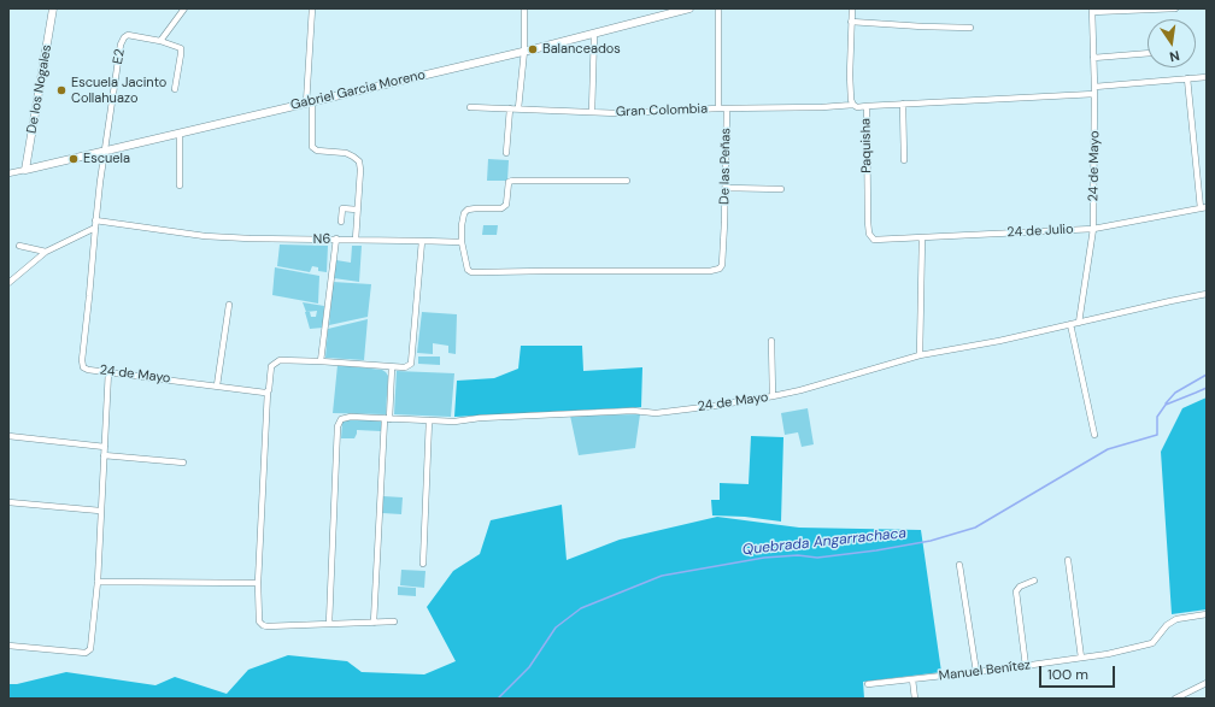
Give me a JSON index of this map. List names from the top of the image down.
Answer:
{
  "streets": {
    "street": [
      "E2",
      "De los Nogales",
      "Gabriel Garcia Moreno",
      "Gran Colombia",
      "Paquisha",
      "De las Peñas",
      "24 de Mayo",
      "24 de Julio",
      "N6",
      "Manuel Benítez"
    ]
  },
  "crossings": [
    ["E2", "Gabriel Garcia Moreno"],
    ["E2", "24 de Mayo"],
    ["De los Nogales", "Gabriel Garcia Moreno"],
    ["Gabriel Garcia Moreno", "24 de Mayo"],
    ["Gran Colombia", "Paquisha"],
    ["Gran Colombia", "De las Peñas"],
    ["Paquisha", "24 de Julio"],
    ["De las Peñas", "N6"],
    ["24 de Mayo", "24 de Julio"],
    ["24 de Mayo", "N6"]
  ],
  "water": ["Quebrada Angarrachaca"],
  "places": ["Balanceados", "Escuela Jacinto Collahuazo", "Escuela"],
  "scale_bar": "100 m",
  "north": "bottom"
}
